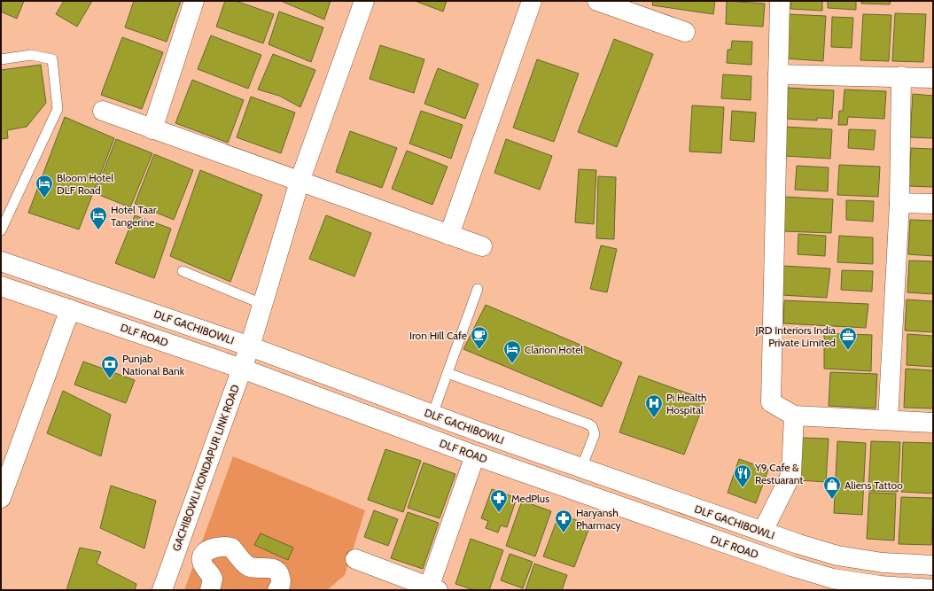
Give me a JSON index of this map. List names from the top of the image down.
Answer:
{
  "streets": {
    "street": ["DLF GACHIBOWLI", "DLF ROAD", "GACHIBOWLI KONDAPUR LINK ROAD"]
  },
  "crossings": [
    ["DLF GACHIBOWLI", "GACHIBOWLI KONDAPUR LINK ROAD"],
    ["DLF ROAD", "GACHIBOWLI KONDAPUR LINK ROAD"]
  ],
  "places": {
    "hotel": ["Bloom Hotel DLF Road", "Hotel Taar Tangerine", "Clarion Hotel"],
    "cafe": ["Iron Hill Cafe"],
    "office": ["JRD Interiors India Private Limited"],
    "bank": ["Punjab National Bank"],
    "hospital": ["Pi Health Hospital"],
    "restaurant": ["Y9 Cafe & Restuarant"],
    "shop": ["Aliens Tattoo"],
    "pharmacy": ["MedPlus", "Haryansh Pharmacy"]
  }
}
